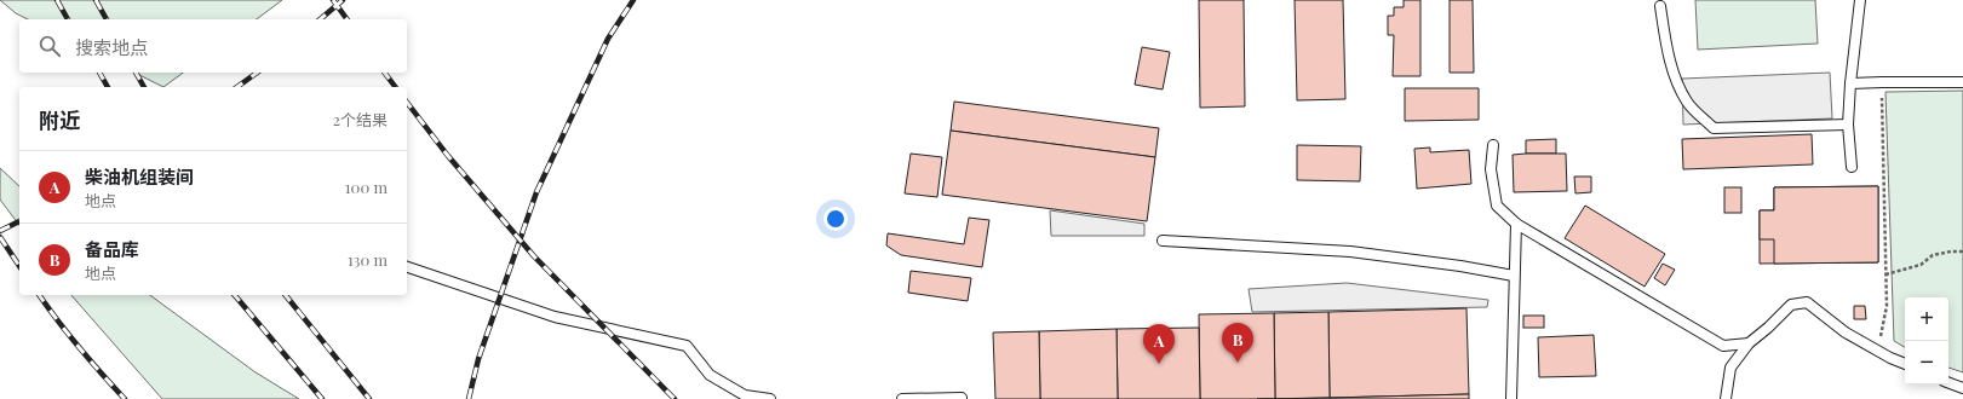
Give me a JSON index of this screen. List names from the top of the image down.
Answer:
{
  "page": {
    "search": "搜索地点",
    "heading": ["附近", "2个结果"],
    "list": [
      {
        "mark": "A",
        "name": "柴油机组装间",
        "note": "地点",
        "value": "100 m"
      },
      {
        "mark": "B",
        "name": "备品库",
        "note": "地点",
        "value": "130 m"
      }
    ],
    "map_buttons": ["+", "−"],
    "pins": ["B", "A"]
  }
}
